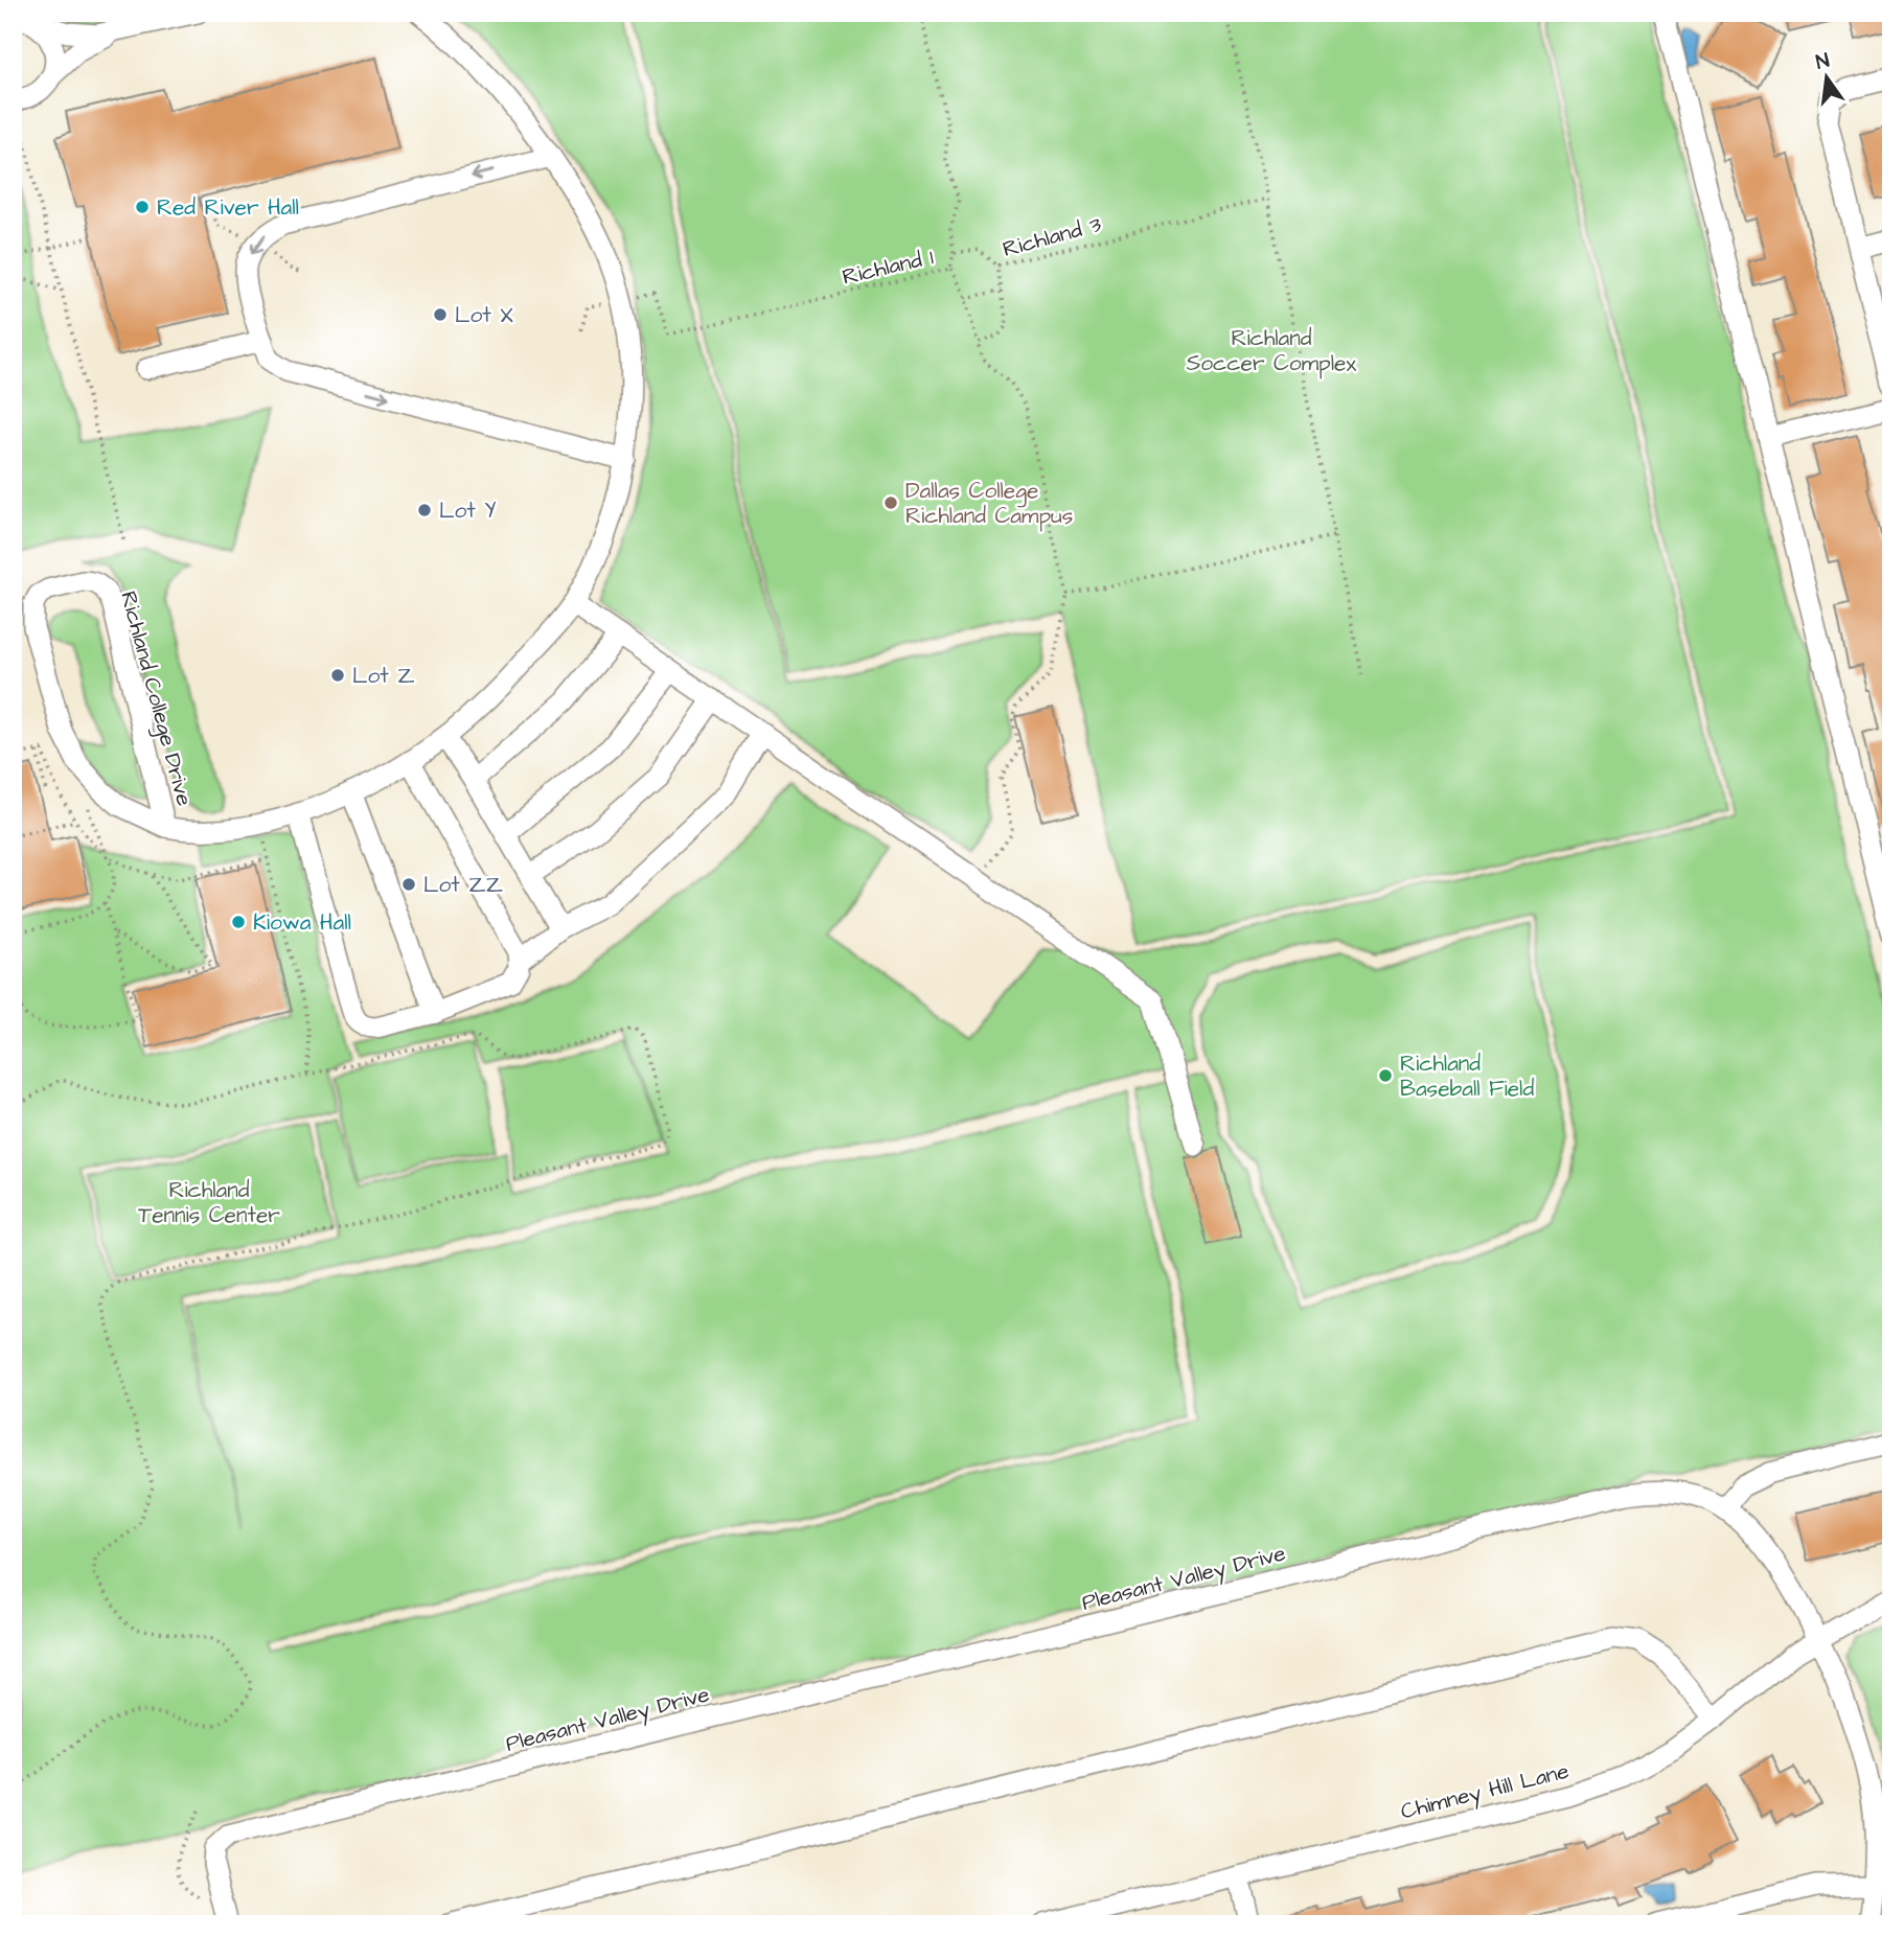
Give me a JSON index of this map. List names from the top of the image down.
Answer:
{
  "streets": {
    "street": ["Richland College Drive", "Pleasant Valley Drive", "Chimney Hill Lane"],
    "path": ["Richland 3", "Richland 1"]
  },
  "crossings": [
    ["Pleasant Valley Drive", "Chimney Hill Lane"]
  ],
  "parks": ["Richland Soccer Complex", "Richland Tennis Center"],
  "places": [
    "Red River Hall",
    "Lot X",
    "Dallas College Richland Campus",
    "Lot Y",
    "Lot Z",
    "Lot ZZ",
    "Kiowa Hall",
    "Richland Baseball Field"
  ],
  "north": "top"
}
